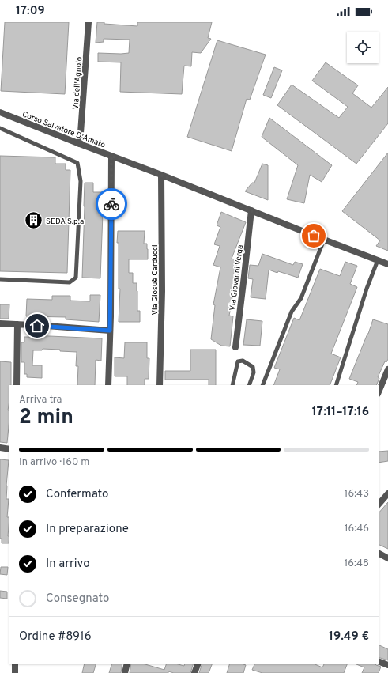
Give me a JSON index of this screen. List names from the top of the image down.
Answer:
{
  "streets": {
    "street": [
      "Via dell'Agnolo",
      "Corso Salvatore D'Amato",
      "Via Giovanni Verga",
      "Via Giosuè Carducci"
    ]
  },
  "crossings": [
    ["Via dell'Agnolo", "Corso Salvatore D'Amato"],
    ["Corso Salvatore D'Amato", "Via Giovanni Verga"],
    ["Corso Salvatore D'Amato", "Via Giosuè Carducci"]
  ],
  "places": {
    "building": ["SEDA S.p.a"]
  },
  "page": {
    "status": "17:09",
    "heading": ["2 min", "Arriva tra", "17:11–17:16"],
    "panel": ["Ordine #8916", "19.49 €"],
    "bar": "In arrivo · 160 m",
    "list": [
      ["Confermato", "16:43"],
      ["In preparazione", "16:46"],
      ["In arrivo", "16:48"],
      "Consegnato"
    ]
  }
}
